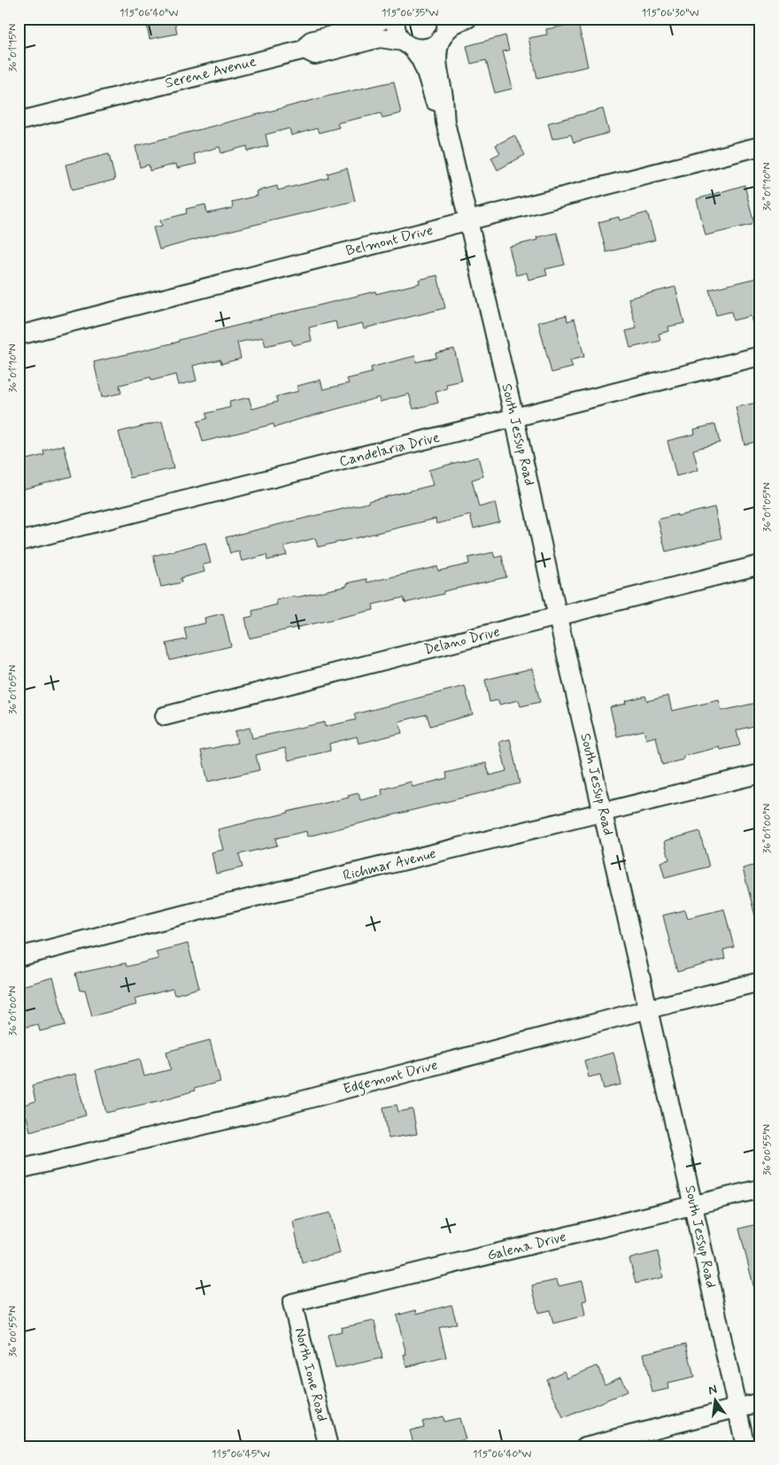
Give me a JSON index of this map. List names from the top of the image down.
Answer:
{
  "streets": {
    "street": [
      "Serene Avenue",
      "Belmont Drive",
      "South Jessup Road",
      "Candelaria Drive",
      "Delano Drive",
      "Richmar Avenue",
      "Edgemont Drive",
      "Galena Drive",
      "North Ione Road"
    ]
  },
  "crossings": [
    ["Serene Avenue", "South Jessup Road"],
    ["Belmont Drive", "South Jessup Road"],
    ["South Jessup Road", "Candelaria Drive"],
    ["South Jessup Road", "Delano Drive"],
    ["South Jessup Road", "Richmar Avenue"],
    ["South Jessup Road", "Edgemont Drive"],
    ["South Jessup Road", "Galena Drive"],
    ["Galena Drive", "North Ione Road"]
  ],
  "north": "top",
  "coordinates": [
    "115°06'40\"W",
    "115°06'35\"W",
    "115°06'30\"W",
    "36°01'15\"N",
    "36°01'10\"N",
    "36°01'05\"N",
    "36°01'00\"N",
    "36°00'55\"N",
    "115°06'45\"W"
  ]
}
